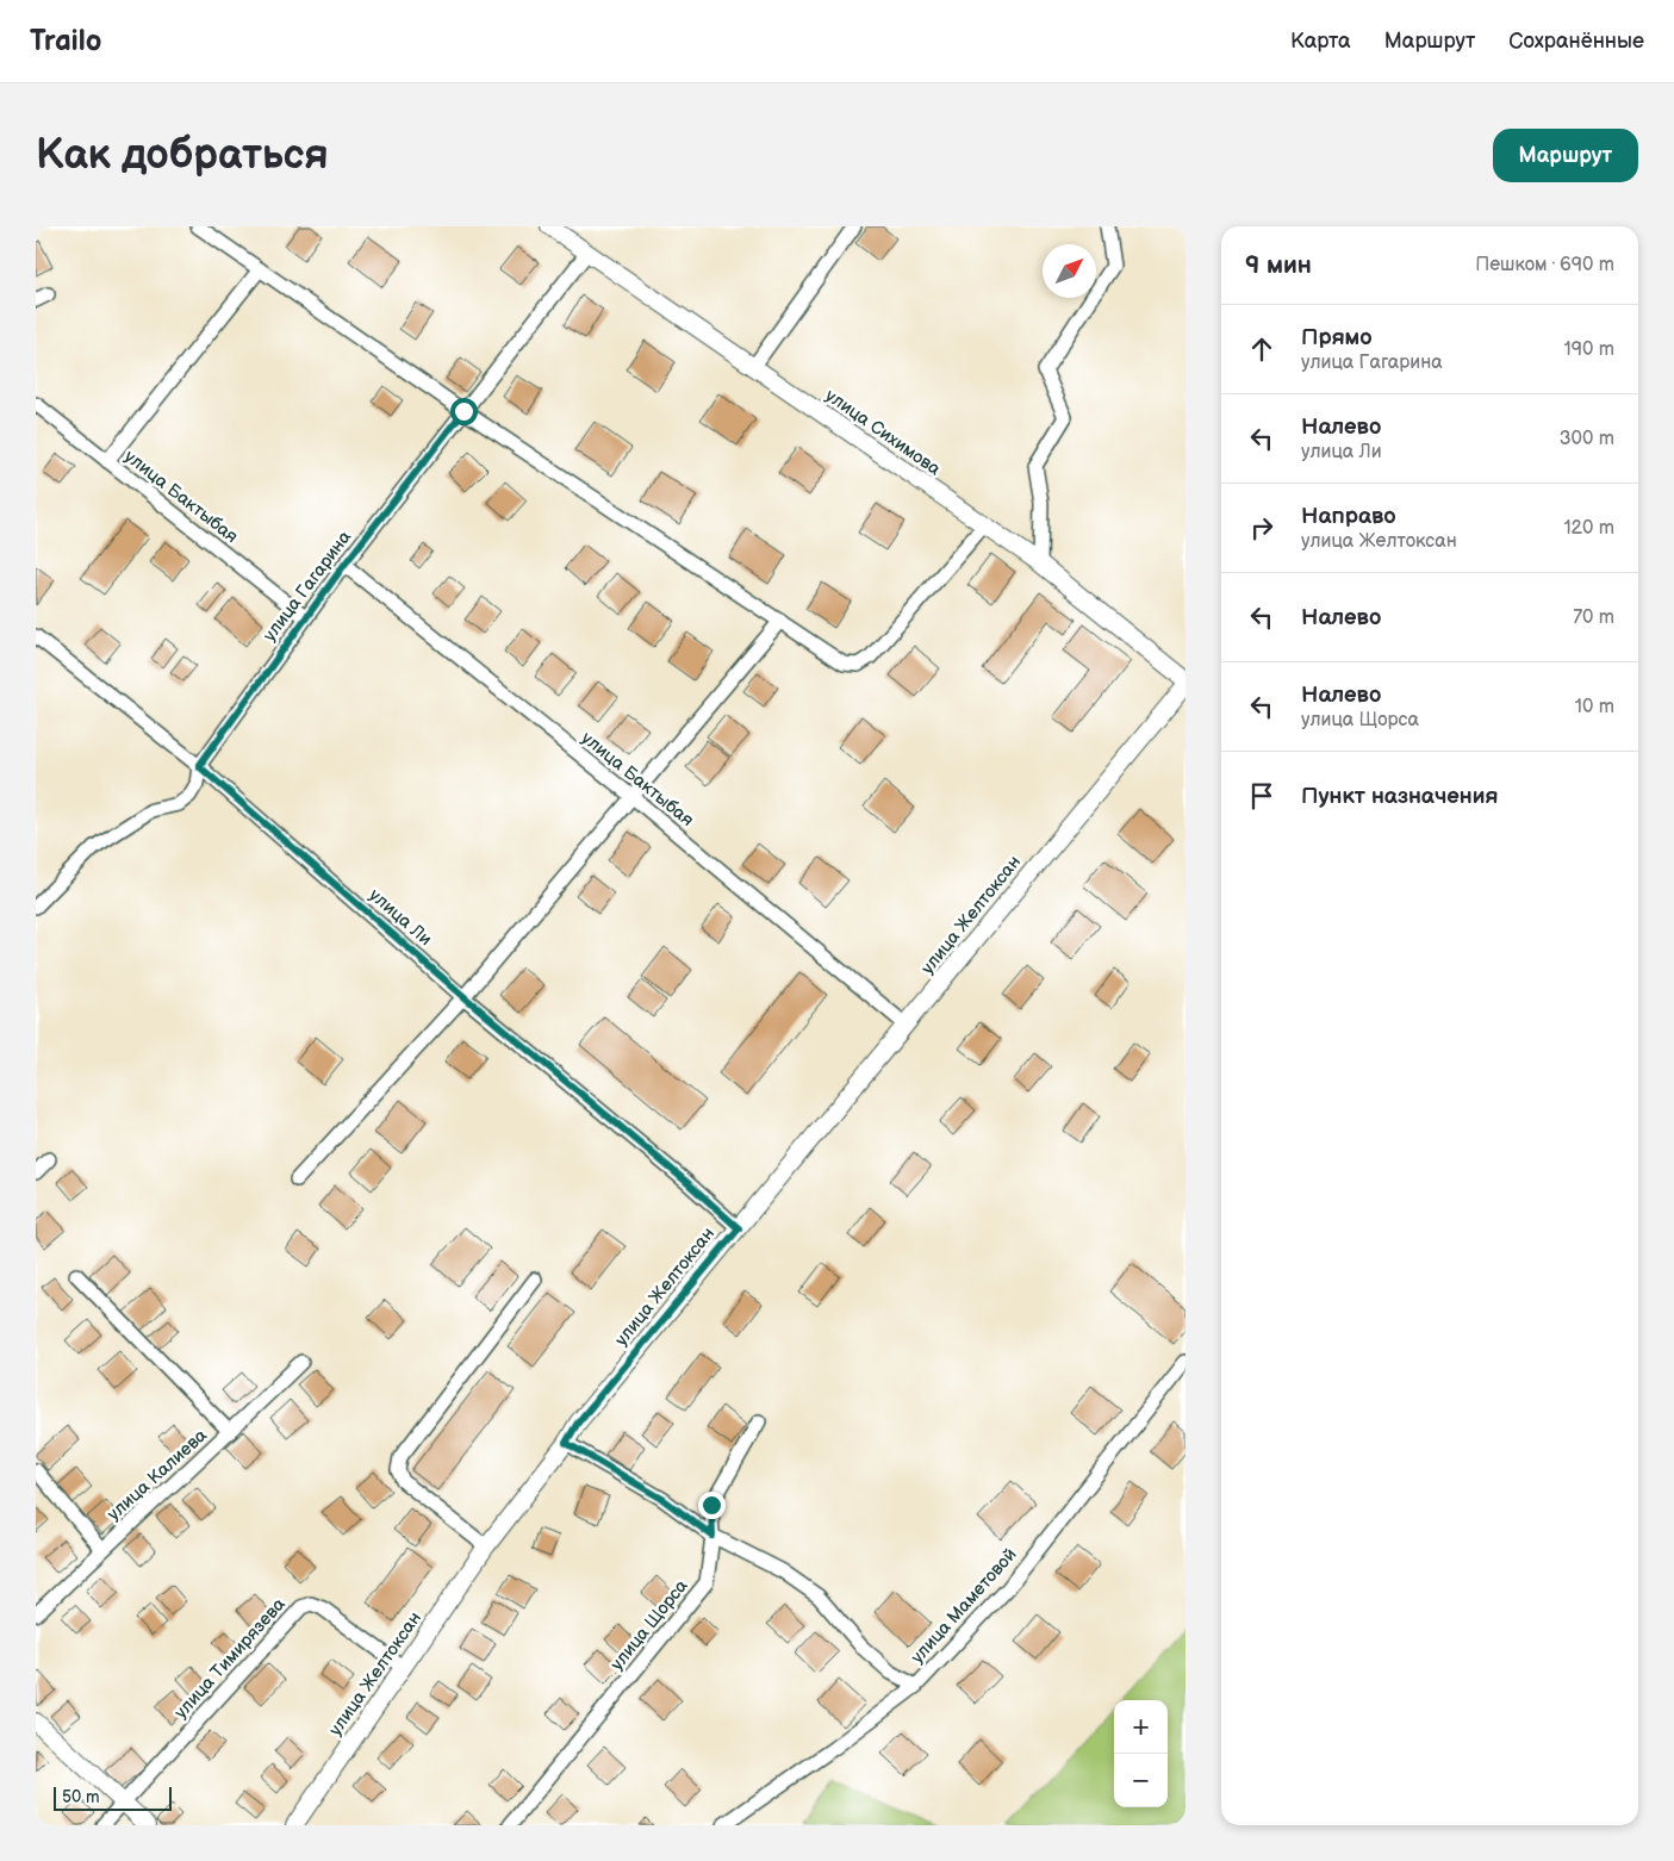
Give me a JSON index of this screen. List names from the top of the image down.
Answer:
{
  "streets": {
    "street": [
      "улица Сихимова",
      "улица Бактыбая",
      "улица Гагарина",
      "улица Желтоксан",
      "улица Ли",
      "улица Калиева",
      "улица Маметовой",
      "улица Щорса",
      "улица Тимирязева"
    ]
  },
  "crossings": [
    ["улица Сихимова", "улица Гагарина"],
    ["улица Бактыбая", "улица Гагарина"],
    ["улица Бактыбая", "улица Желтоксан"],
    ["улица Гагарина", "улица Ли"],
    ["улица Желтоксан", "улица Ли"],
    ["улица Желтоксан", "улица Тимирязева"]
  ],
  "scale_bar": "50 m",
  "north": "top right",
  "page": {
    "header": "Trailo",
    "nav": ["Карта", "Маршрут", "Сохранённые"],
    "buttons": "Маршрут",
    "title": "Как добраться",
    "heading": ["9 мин", "Пешком · 690 m"],
    "list": [
      ["Прямо", "улица Гагарина", "190 m"],
      ["Налево", "улица Ли", "300 m"],
      ["Направо", "улица Желтоксан", "120 m"],
      ["Налево", "70 m"],
      ["Налево", "улица Щорса", "10 m"],
      "Пункт назначения"
    ],
    "map_buttons": ["+", "−"],
    "scale": "50 m"
  }
}
